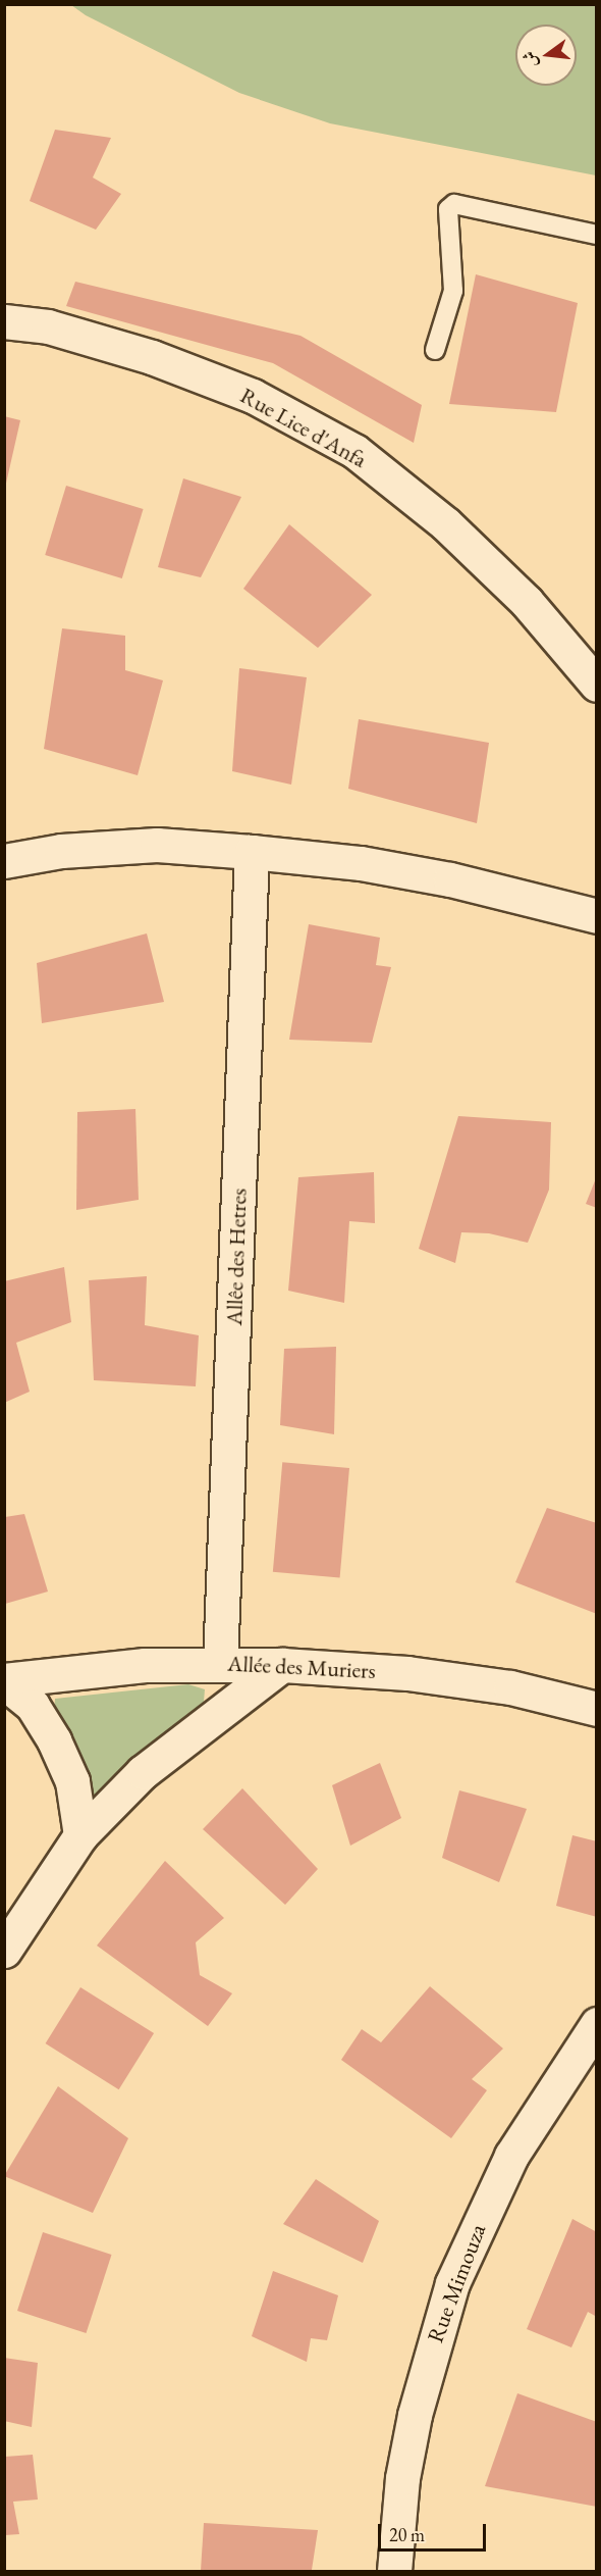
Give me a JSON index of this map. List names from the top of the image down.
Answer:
{
  "streets": {
    "street": [
      "Rue Lice d'Anfa",
      "Allêe des Hetres",
      "Allée des Muriers",
      "Rue Mimouza"
    ]
  },
  "crossings": [
    ["Allêe des Hetres", "Allée des Muriers"]
  ],
  "scale_bar": "20 m",
  "north": "left"
}
